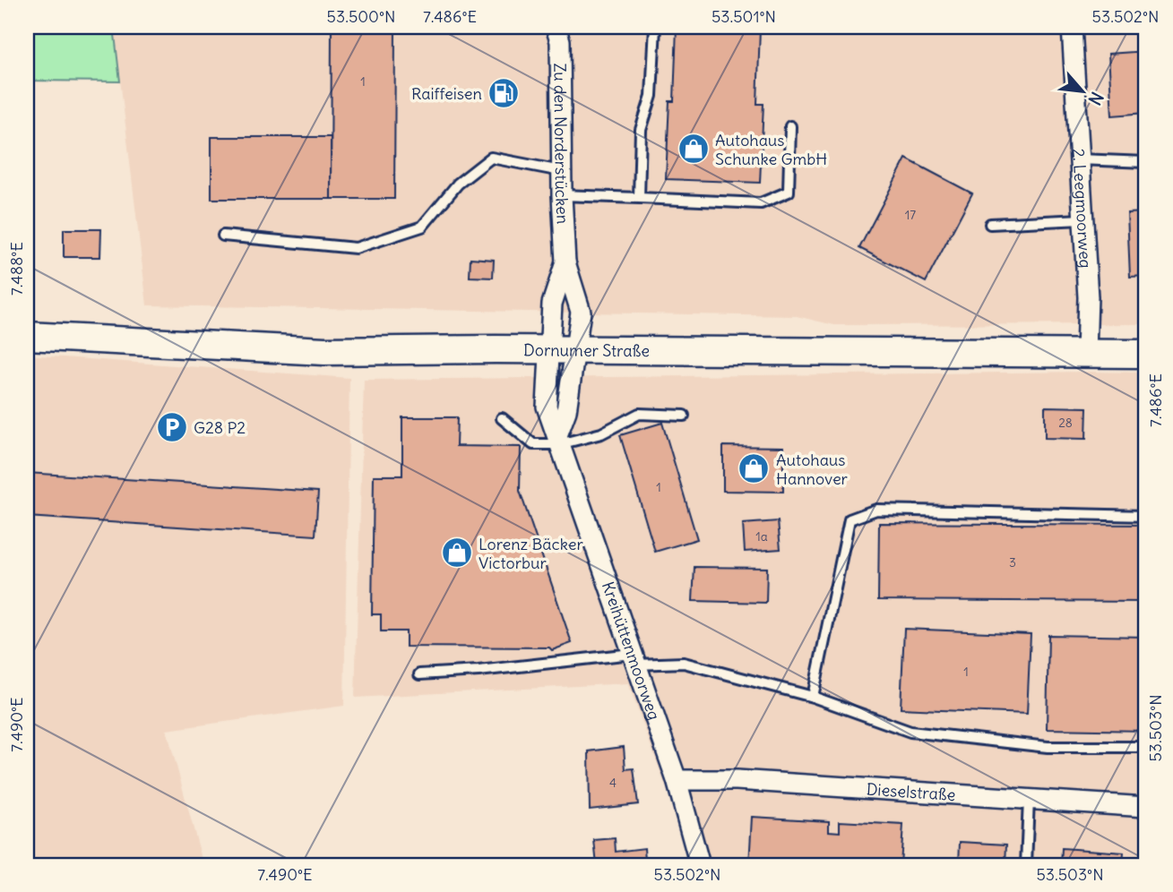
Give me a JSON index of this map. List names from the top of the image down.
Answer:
{
  "streets": {
    "main road": ["Dornumer Straße"],
    "street": [
      "Zu den Norderstücken",
      "2. Leegmoorweg",
      "Kreihüttenmoorweg",
      "Dieselstraße"
    ]
  },
  "crossings": [
    ["Zu den Norderstücken", "Dornumer Straße"],
    ["2. Leegmoorweg", "Dornumer Straße"],
    ["Kreihüttenmoorweg", "Dieselstraße"]
  ],
  "places": {
    "fuel station": ["Raiffeisen"],
    "shop": ["Autohaus Schunke GmbH", "Autohaus Hannover", "Lorenz Bäcker Victorbur"],
    "parking": ["G28 P2"]
  },
  "house_numbers": [
    "1",
    "17",
    "28",
    "1",
    "1a",
    "3",
    "1",
    "4"
  ],
  "north": "bottom right",
  "coordinates": [
    "53.500°N",
    "7.486°E",
    "53.501°N",
    "53.502°N",
    "7.488°E",
    "7.490°E",
    "53.503°N"
  ]
}
